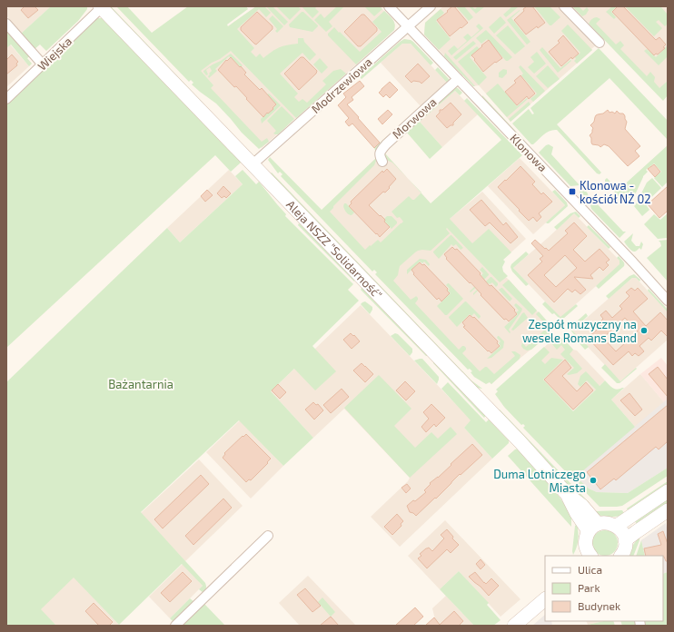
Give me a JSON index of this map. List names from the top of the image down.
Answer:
{
  "streets": {
    "street": [
      "Wiejska",
      "Modrzewiowa",
      "Morwowa",
      "Klonowa",
      "Aleja NSZZ \"Solidarność\""
    ]
  },
  "crossings": [
    ["Wiejska", "Aleja NSZZ \"Solidarność\""],
    ["Modrzewiowa", "Klonowa"],
    ["Modrzewiowa", "Aleja NSZZ \"Solidarność\""],
    ["Morwowa", "Klonowa"]
  ],
  "parks": ["Bażantarnia"],
  "places": {
    "transit": ["Klonowa - kościół NŻ 02"],
    "other": ["Zespół muzyczny na wesele Romans Band", "Duma Lotniczego Miasta"]
  },
  "legend": ["Ulica", "Park", "Budynek"]
}
